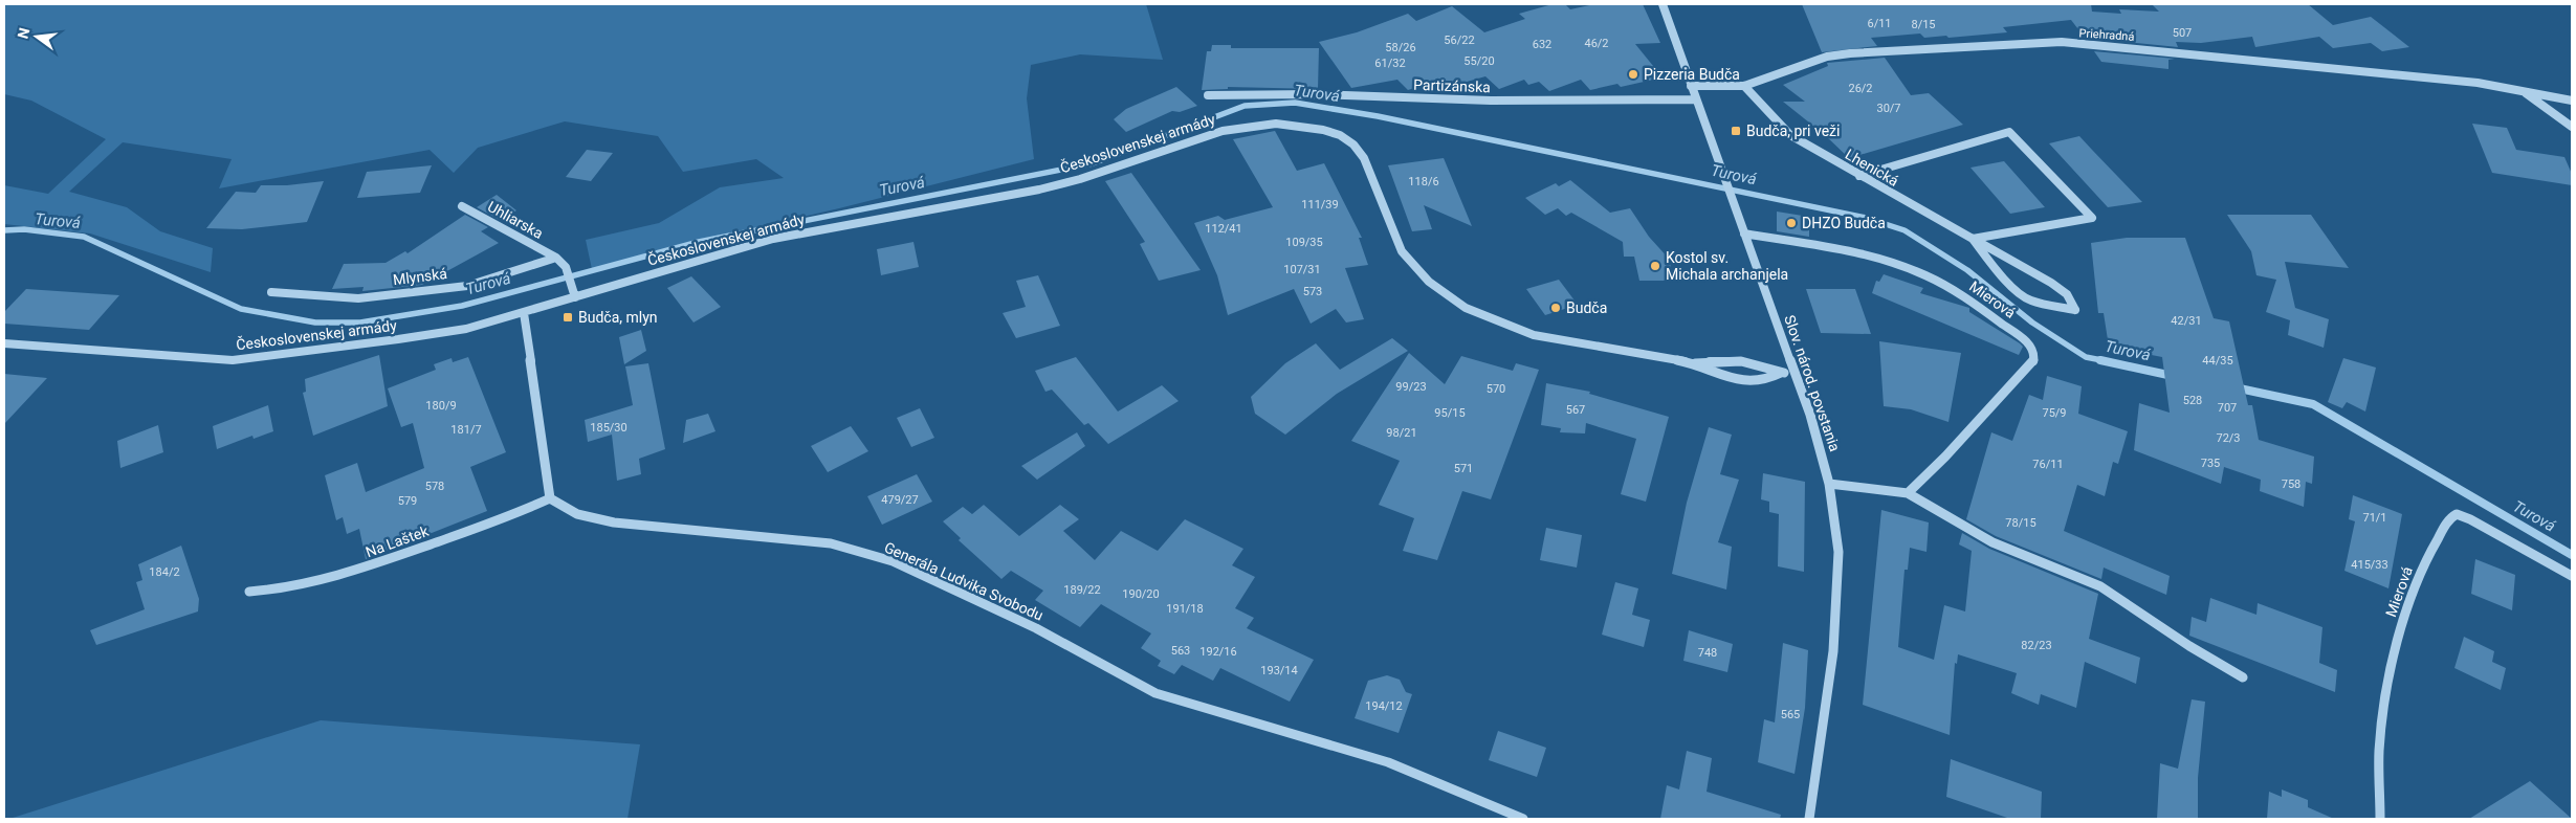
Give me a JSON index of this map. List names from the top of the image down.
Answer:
{
  "streets": {
    "street": [
      "Priehradná",
      "Partizánska",
      "Československej armády",
      "Lhenická",
      "Uhliarska",
      "Mlynská",
      "Mierová",
      "Slov. národ. povstania",
      "Na Laštek",
      "Generála Ludvika Svobodu"
    ]
  },
  "crossings": [
    ["Priehradná", "Lhenická"],
    ["Priehradná", "Slov. národ. povstania"],
    ["Partizánska", "Slov. národ. povstania"],
    ["Československej armády", "Slov. národ. povstania"],
    ["Uhliarska", "Mlynská"],
    ["Mierová", "Slov. národ. povstania"],
    ["Na Laštek", "Generála Ludvika Svobodu"]
  ],
  "water": ["Turová"],
  "places": {
    "other": [
      "Pizzeria Budča",
      "DHZO Budča",
      "Kostol sv. Michala archanjela",
      "Budča"
    ],
    "transit": ["Budča, pri veži", "Budča, mlyn"]
  },
  "house_numbers": [
    "6/11",
    "8/15",
    "507",
    "56/22",
    "46/2",
    "632",
    "58/26",
    "55/20",
    "61/32",
    "26/2",
    "30/7",
    "118/6",
    "111/39",
    "112/41",
    "109/35",
    "107/31",
    "573",
    "42/31",
    "44/35",
    "99/23",
    "570",
    "528",
    "180/9",
    "707",
    "567",
    "95/15",
    "75/9",
    "185/30",
    "181/7",
    "98/21",
    "72/3",
    "735",
    "76/11",
    "571",
    "758",
    "578",
    "479/27",
    "579",
    "71/1",
    "78/15",
    "415/33",
    "184/2",
    "189/22",
    "190/20",
    "191/18",
    "82/23",
    "563",
    "192/16",
    "748",
    "193/14",
    "194/12",
    "565"
  ],
  "north": "left"
}
